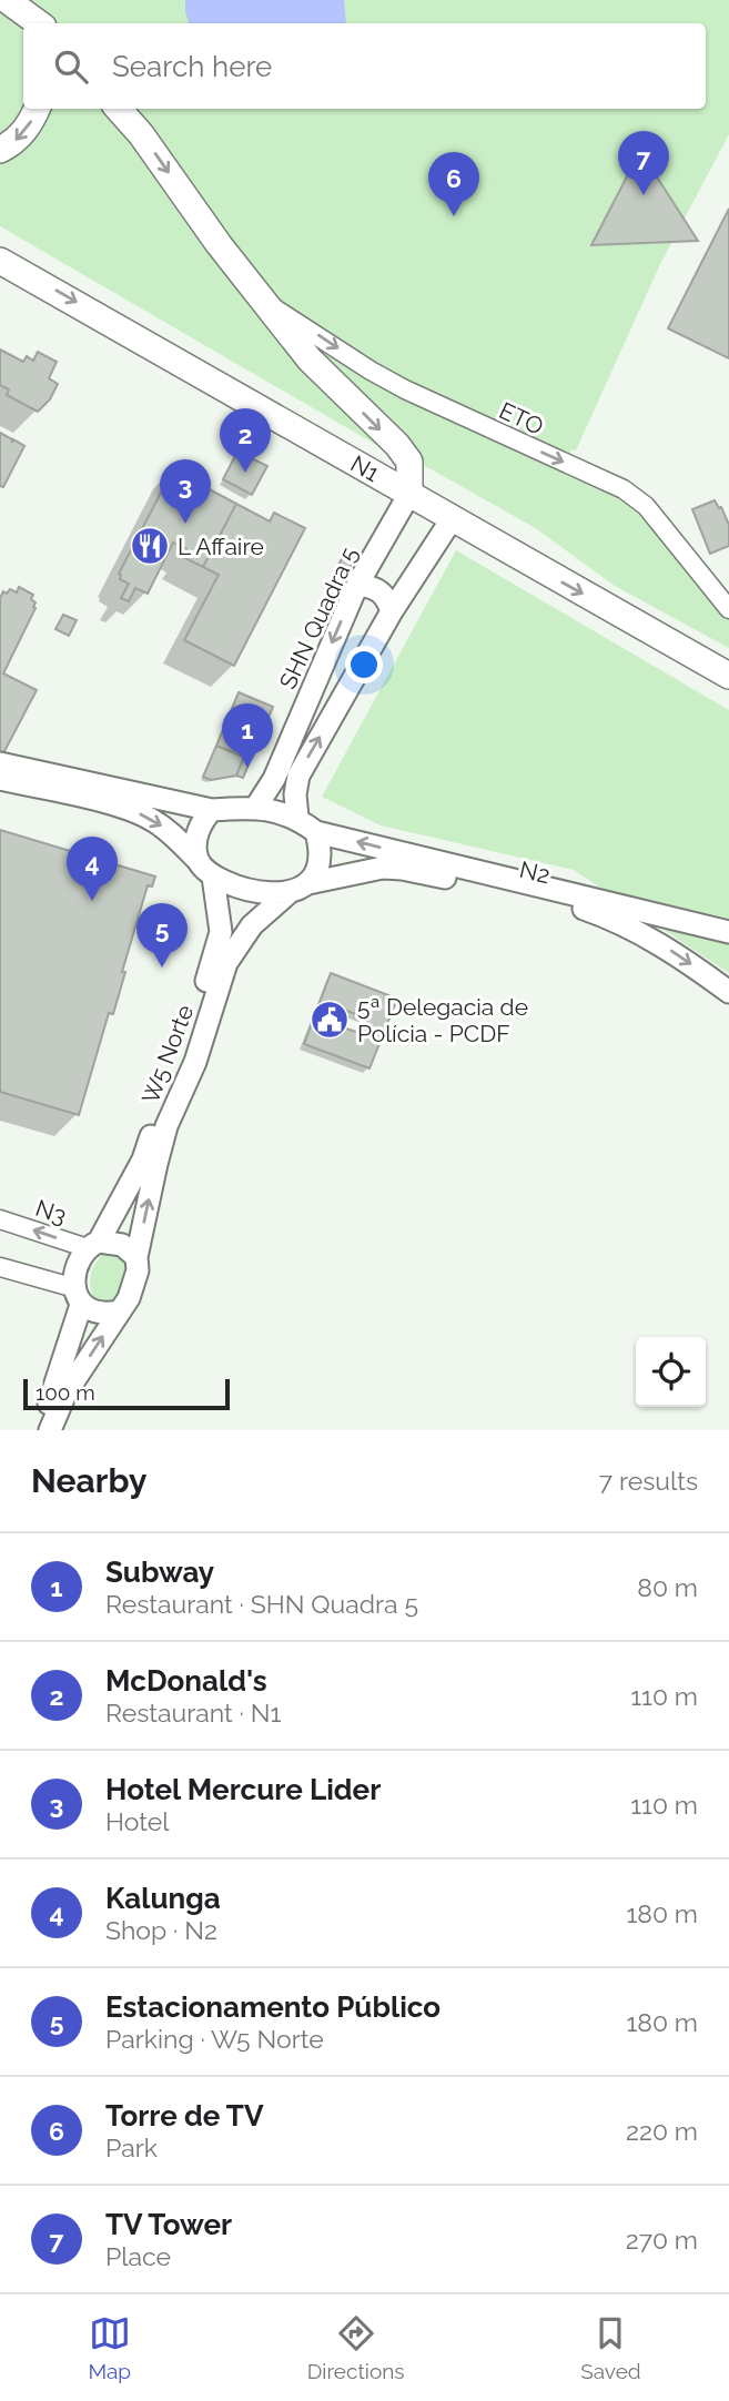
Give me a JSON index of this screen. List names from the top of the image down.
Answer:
{
  "streets": {
    "highway": ["N1"],
    "main road": ["SHN Quadra 5", "N2", "W5 Norte"],
    "street": ["ETO", "N3"]
  },
  "crossings": [
    ["N1", "SHN Quadra 5"],
    ["SHN Quadra 5", "N2"],
    ["SHN Quadra 5", "W5 Norte"],
    ["N2", "W5 Norte"],
    ["W5 Norte", "N3"]
  ],
  "one_way": ["ETO"],
  "places": {
    "restaurant": ["L Affaire"],
    "public building": ["5ª Delegacia de Polícia - PCDF"]
  },
  "scale_bar": "100 m",
  "page": {
    "search": "Search here",
    "pins": [
      "7",
      "6",
      "2",
      "3",
      "1",
      "4",
      "5"
    ],
    "scale": "100 m",
    "heading": ["Nearby", "7 results"],
    "list": [
      {
        "mark": "1",
        "name": "Subway",
        "note": "Restaurant · SHN Quadra 5",
        "value": "80 m"
      },
      {
        "mark": "2",
        "name": "McDonald's",
        "note": "Restaurant · N1",
        "value": "110 m"
      },
      {
        "mark": "3",
        "name": "Hotel Mercure Lider",
        "note": "Hotel",
        "value": "110 m"
      },
      {
        "mark": "4",
        "name": "Kalunga",
        "note": "Shop · N2",
        "value": "180 m"
      },
      {
        "mark": "5",
        "name": "Estacionamento Público",
        "note": "Parking · W5 Norte",
        "value": "180 m"
      },
      {
        "mark": "6",
        "name": "Torre de TV",
        "note": "Park",
        "value": "220 m"
      },
      {
        "mark": "7",
        "name": "TV Tower",
        "note": "Place",
        "value": "270 m"
      }
    ],
    "nav": ["Map", "Directions", "Saved"]
  }
}
